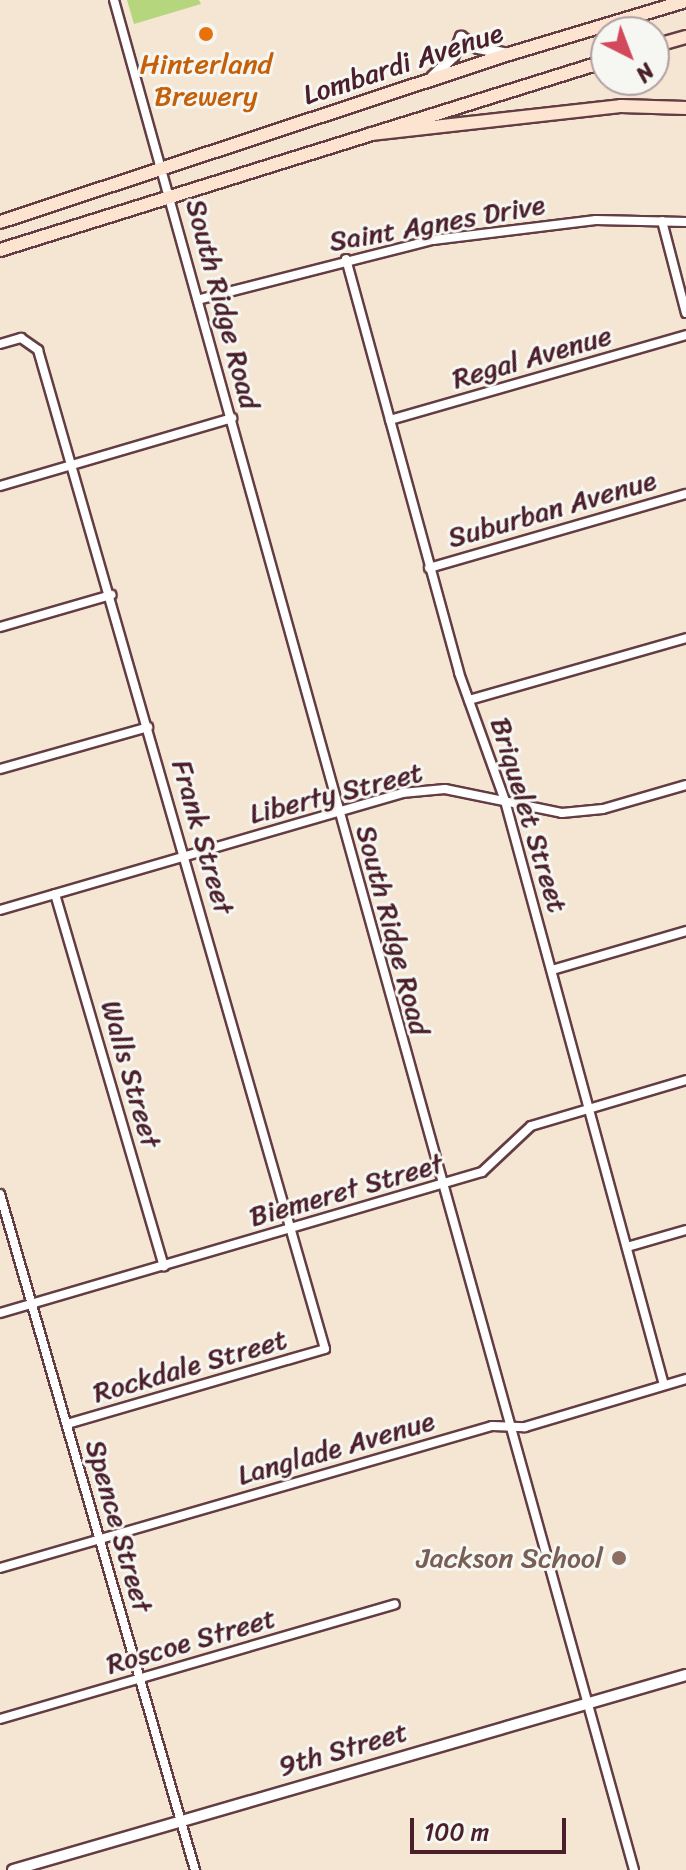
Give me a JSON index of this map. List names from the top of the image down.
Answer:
{
  "streets": {
    "main road": ["Lombardi Avenue"],
    "street": [
      "Saint Agnes Drive",
      "South Ridge Road",
      "Regal Avenue",
      "Suburban Avenue",
      "Liberty Street",
      "Briquelet Street",
      "Frank Street",
      "Walls Street",
      "Biemeret Street",
      "Rockdale Street",
      "Langlade Avenue",
      "Spence Street",
      "Roscoe Street",
      "9th Street"
    ]
  },
  "crossings": [
    ["Lombardi Avenue", "South Ridge Road"],
    ["Saint Agnes Drive", "South Ridge Road"],
    ["Saint Agnes Drive", "Briquelet Street"],
    ["South Ridge Road", "Liberty Street"],
    ["South Ridge Road", "Biemeret Street"],
    ["South Ridge Road", "Langlade Avenue"],
    ["South Ridge Road", "9th Street"],
    ["Regal Avenue", "Briquelet Street"],
    ["Suburban Avenue", "Briquelet Street"],
    ["Liberty Street", "Briquelet Street"],
    ["Liberty Street", "Frank Street"],
    ["Liberty Street", "Walls Street"],
    ["Briquelet Street", "Biemeret Street"],
    ["Briquelet Street", "Langlade Avenue"],
    ["Frank Street", "Biemeret Street"],
    ["Frank Street", "Rockdale Street"],
    ["Walls Street", "Biemeret Street"],
    ["Biemeret Street", "Spence Street"],
    ["Rockdale Street", "Spence Street"],
    ["Langlade Avenue", "Spence Street"],
    ["Spence Street", "Roscoe Street"],
    ["Spence Street", "9th Street"]
  ],
  "places": ["Hinterland Brewery", "Jackson School"],
  "scale_bar": "100 m",
  "north": "bottom right"
}
